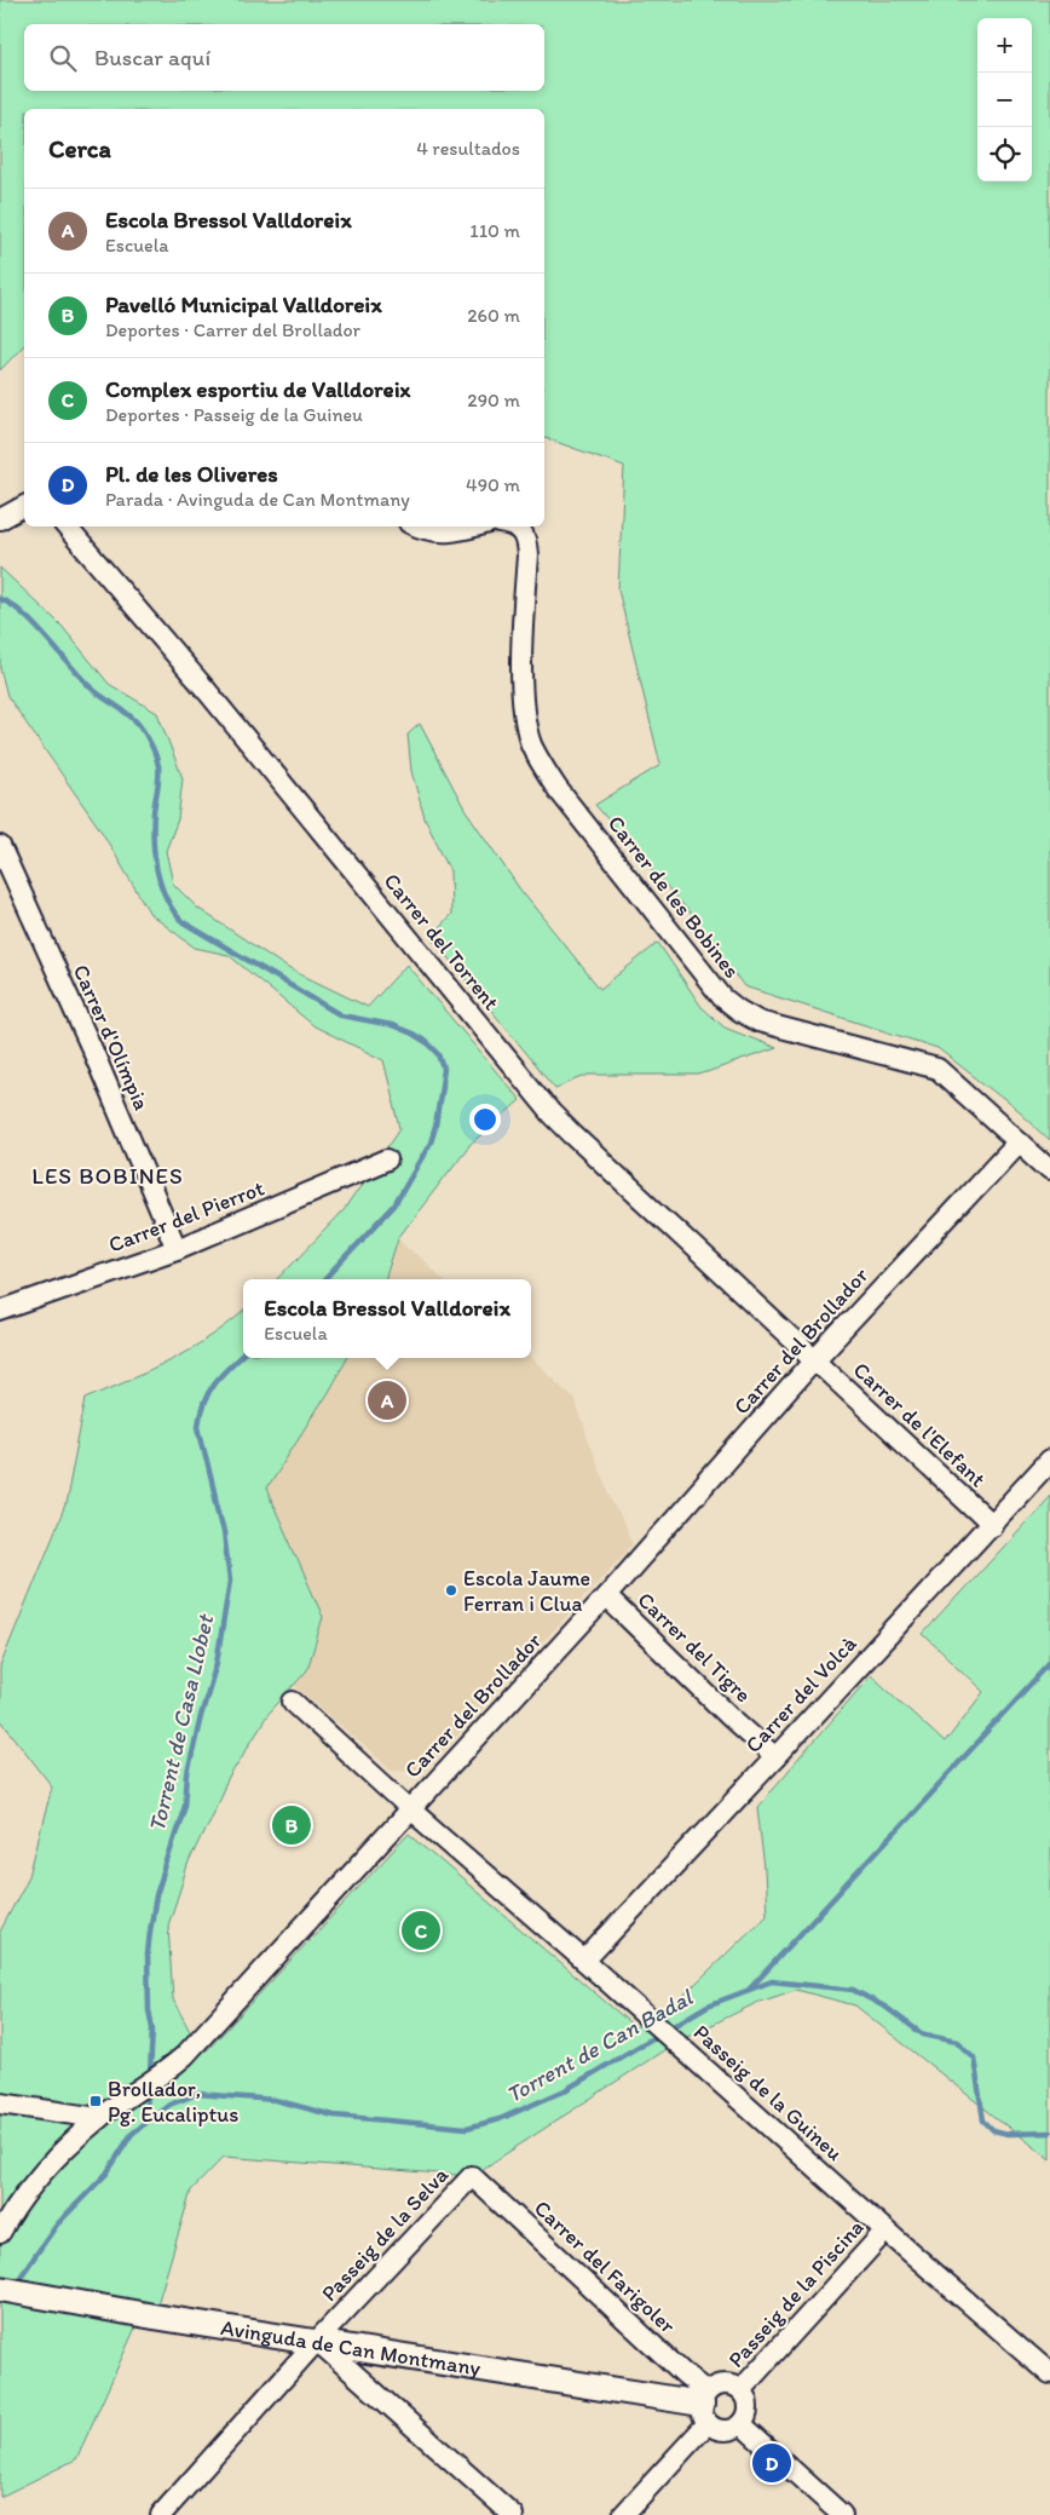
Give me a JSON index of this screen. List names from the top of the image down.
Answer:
{
  "streets": {
    "street": [
      "Carrer de les Bobines",
      "Carrer del Torrent",
      "Carrer d'Olímpia",
      "Carrer del Pierrot",
      "Carrer del Brollador",
      "Carrer de l'Elefant",
      "Carrer del Tigre",
      "Carrer del Volcà",
      "Passeig de la Guineu",
      "Passeig de la Selva",
      "Carrer del Farigoler",
      "Passeig de la Piscina",
      "Avinguda de Can Montmany"
    ]
  },
  "crossings": [
    ["Carrer de les Bobines", "Carrer del Brollador"],
    ["Carrer del Torrent", "Carrer del Brollador"],
    ["Carrer del Torrent", "Carrer de l'Elefant"],
    ["Carrer d'Olímpia", "Carrer del Pierrot"],
    ["Carrer del Brollador", "Carrer de l'Elefant"],
    ["Carrer del Brollador", "Carrer del Tigre"],
    ["Carrer del Brollador", "Passeig de la Guineu"],
    ["Carrer de l'Elefant", "Carrer del Volcà"],
    ["Carrer del Tigre", "Carrer del Volcà"],
    ["Carrer del Volcà", "Passeig de la Guineu"],
    ["Passeig de la Guineu", "Passeig de la Piscina"],
    ["Passeig de la Selva", "Carrer del Farigoler"],
    ["Passeig de la Selva", "Avinguda de Can Montmany"],
    ["Carrer del Farigoler", "Passeig de la Piscina"],
    ["Carrer del Farigoler", "Avinguda de Can Montmany"],
    ["Passeig de la Piscina", "Avinguda de Can Montmany"]
  ],
  "districts": ["LES BOBINES"],
  "water": ["Torrent de Casa Llobet", "Torrent de Can Badal"],
  "places": {
    "other": ["Escola Jaume Ferran i Clua"],
    "transit": ["Brollador, Pg. Eucaliptus"]
  },
  "page": {
    "map_buttons": ["+", "−"],
    "search": "Buscar aquí",
    "heading": ["Cerca", "4 resultados"],
    "list": [
      {
        "mark": "A",
        "name": "Escola Bressol Valldoreix",
        "note": "Escuela",
        "value": "110 m"
      },
      {
        "mark": "B",
        "name": "Pavelló Municipal Valldoreix",
        "note": "Deportes · Carrer del Brollador",
        "value": "260 m"
      },
      {
        "mark": "C",
        "name": "Complex esportiu de Valldoreix",
        "note": "Deportes · Passeig de la Guineu",
        "value": "290 m"
      },
      {
        "mark": "D",
        "name": "Pl. de les Oliveres",
        "note": "Parada · Avinguda de Can Montmany",
        "value": "490 m"
      }
    ],
    "popup": ["Escola Bressol Valldoreix", "Escuela"],
    "pins": [
      "A",
      "B",
      "C",
      "D"
    ]
  }
}
